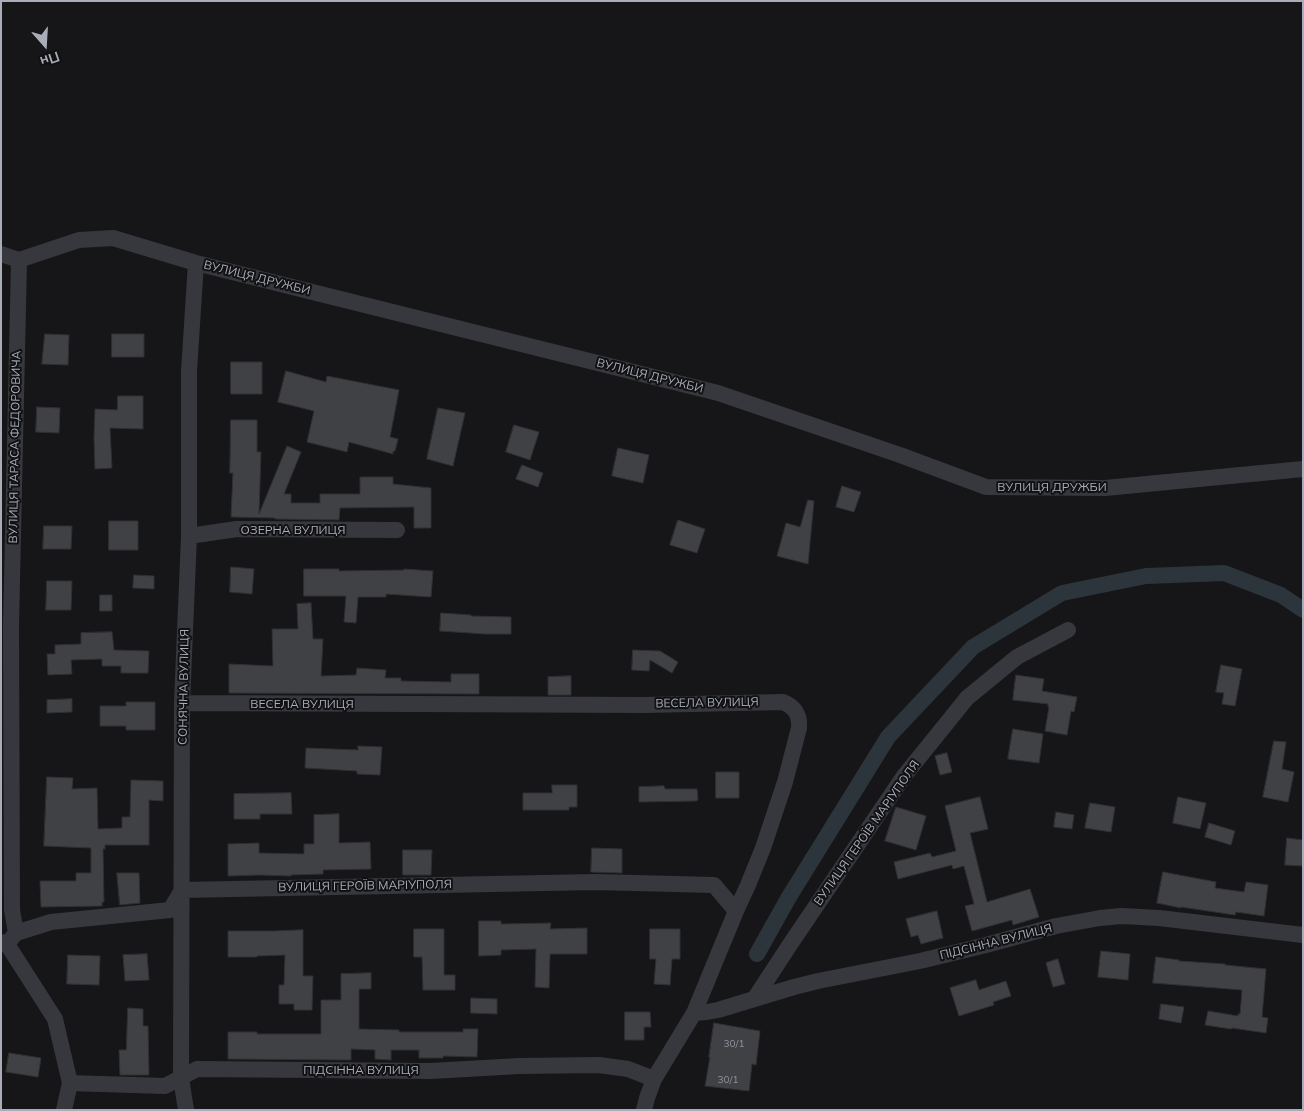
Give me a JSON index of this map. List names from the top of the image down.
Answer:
{
  "streets": {
    "street": [
      "ВУЛИЦЯ ДРУЖБИ",
      "ВУЛИЦЯ ТАРАСА ФЕДОРОВИЧА",
      "ОЗЕРНА ВУЛИЦЯ",
      "СОНЯЧНА ВУЛИЦЯ",
      "ВЕСЕЛА ВУЛИЦЯ",
      "ВУЛИЦЯ ГЕРОЇВ МАРІУПОЛЯ",
      "ПІДСІННА ВУЛИЦЯ"
    ]
  },
  "crossings": [
    ["ВУЛИЦЯ ДРУЖБИ", "ВУЛИЦЯ ТАРАСА ФЕДОРОВИЧА"],
    ["ВУЛИЦЯ ДРУЖБИ", "СОНЯЧНА ВУЛИЦЯ"],
    ["ВУЛИЦЯ ТАРАСА ФЕДОРОВИЧА", "ПІДСІННА ВУЛИЦЯ"],
    ["ОЗЕРНА ВУЛИЦЯ", "СОНЯЧНА ВУЛИЦЯ"],
    ["СОНЯЧНА ВУЛИЦЯ", "ВЕСЕЛА ВУЛИЦЯ"],
    ["СОНЯЧНА ВУЛИЦЯ", "ВУЛИЦЯ ГЕРОЇВ МАРІУПОЛЯ"],
    ["СОНЯЧНА ВУЛИЦЯ", "ПІДСІННА ВУЛИЦЯ"],
    ["ВЕСЕЛА ВУЛИЦЯ", "ВУЛИЦЯ ГЕРОЇВ МАРІУПОЛЯ"],
    ["ВЕСЕЛА ВУЛИЦЯ", "ПІДСІННА ВУЛИЦЯ"],
    ["ВУЛИЦЯ ГЕРОЇВ МАРІУПОЛЯ", "ПІДСІННА ВУЛИЦЯ"]
  ],
  "house_numbers": ["30/1", "30/1"],
  "north": "bottom"
}
